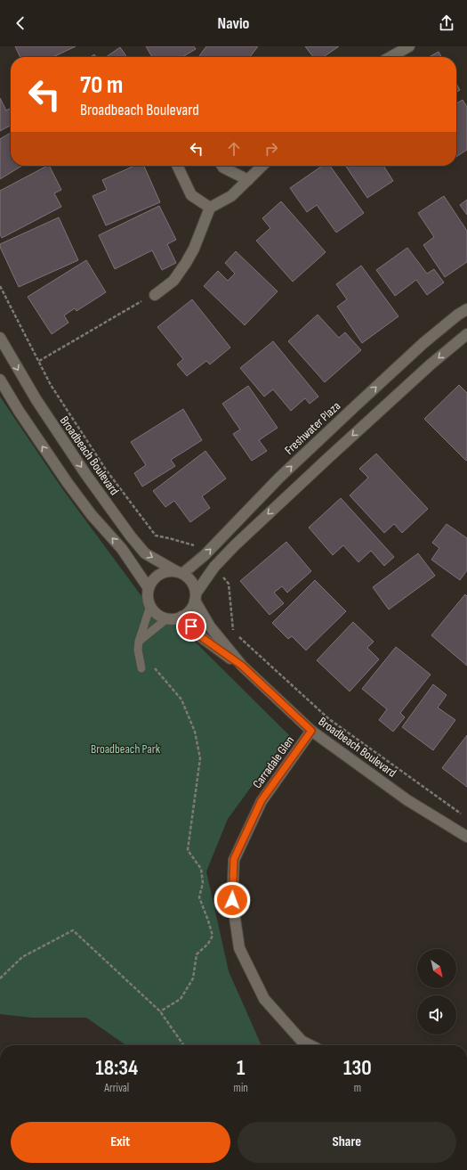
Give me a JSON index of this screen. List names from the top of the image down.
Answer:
{
  "streets": {
    "street": ["Freshwater Plaza", "Broadbeach Boulevard", "Carradale Glen"]
  },
  "crossings": [
    ["Freshwater Plaza", "Broadbeach Boulevard"],
    ["Broadbeach Boulevard", "Carradale Glen"]
  ],
  "parks": ["Broadbeach Park"],
  "north": "bottom right",
  "page": {
    "header": "Navio",
    "turn": ["70 m", "Broadbeach Boulevard"],
    "eta": [
      "18:34",
      "Arrival",
      "1",
      "min",
      "130",
      "m"
    ],
    "buttons": ["Exit", "Share"]
  }
}
